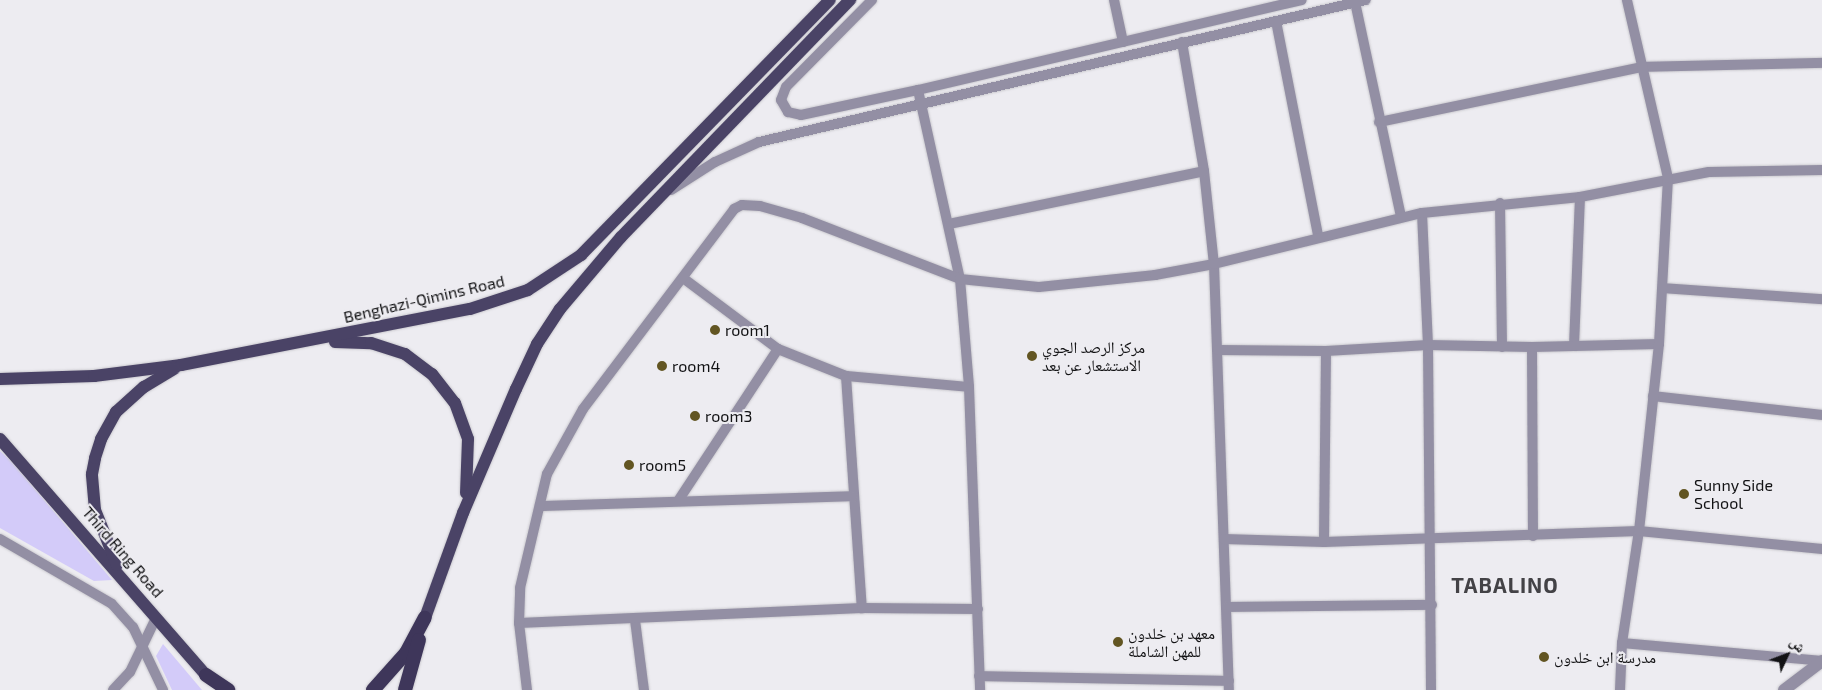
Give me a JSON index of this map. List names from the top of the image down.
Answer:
{
  "streets": {
    "highway": ["Third Ring Road"],
    "main road": ["Benghazi-Qimins Road"]
  },
  "districts": ["TABALINO"],
  "places": [
    "room1",
    "مركز الرصد الجوي الاستشعار عن بعد",
    "room4",
    "room3",
    "room5",
    "Sunny Side School",
    "معهد بن خلدون للمهن الشاملة",
    "مدرسة ابن خلدون"
  ],
  "north": "top right"
}
